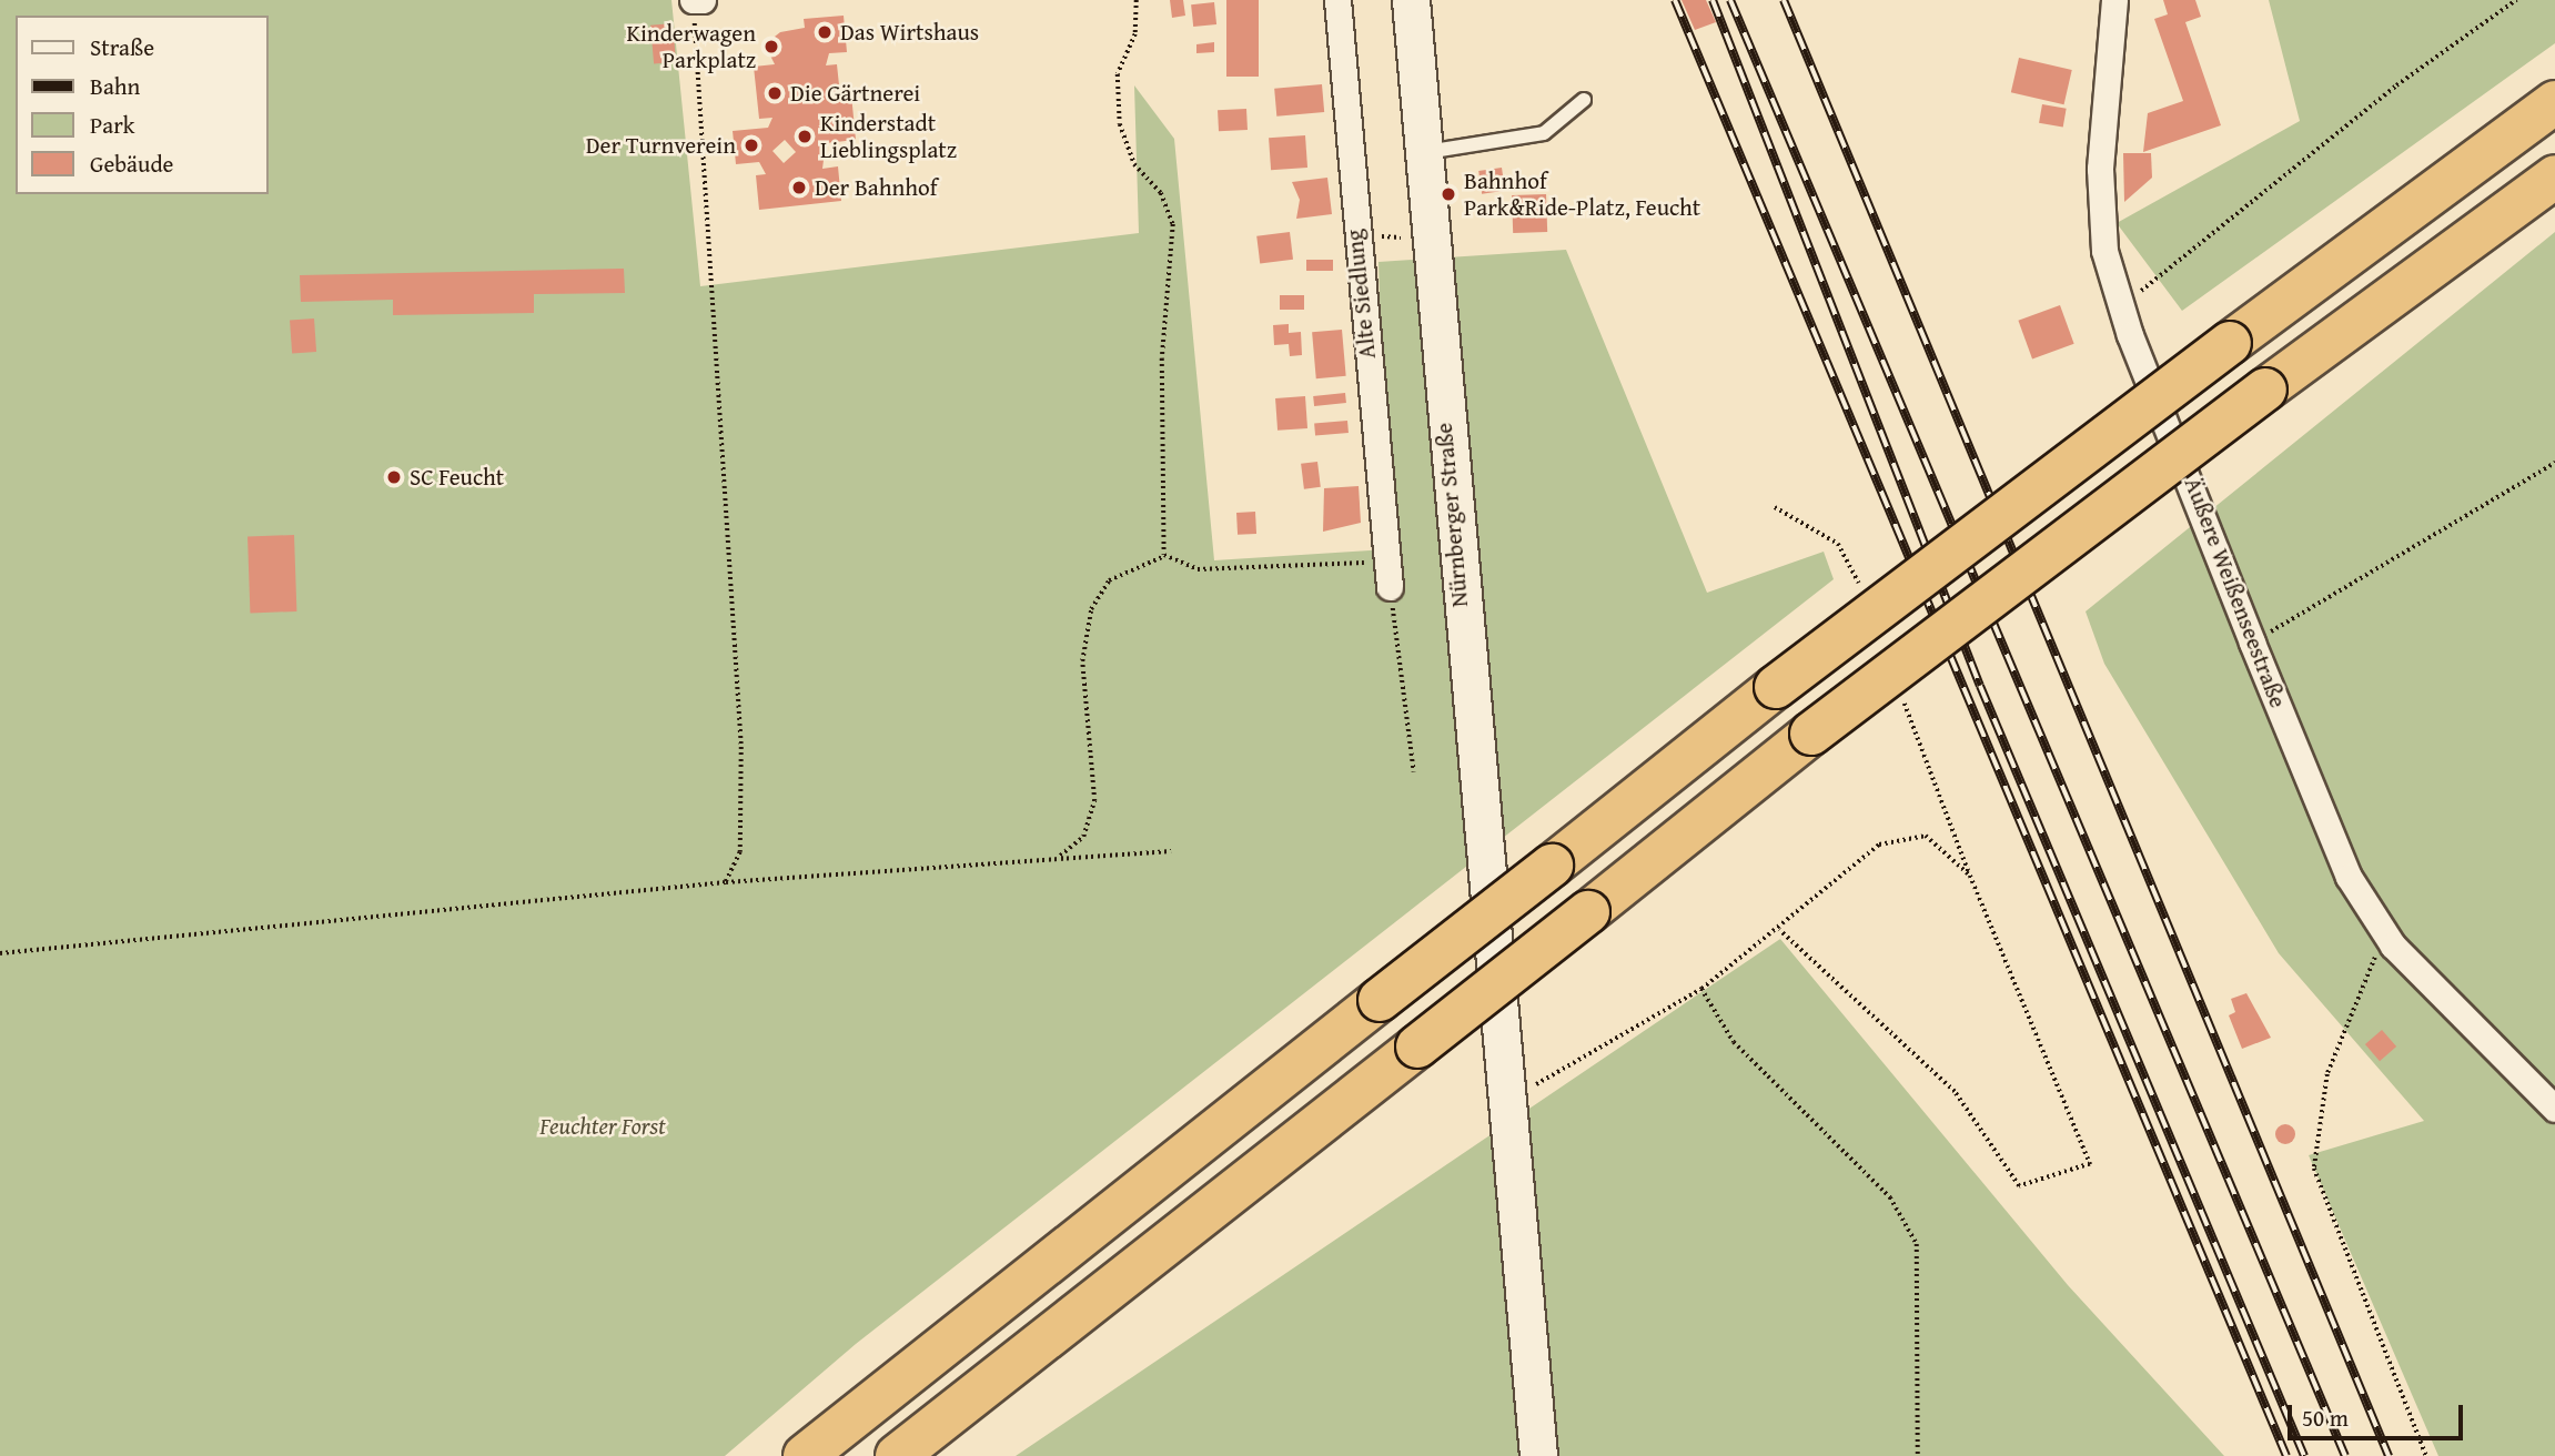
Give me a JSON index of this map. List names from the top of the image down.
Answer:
{
  "streets": {
    "main road": ["Nürnberger Straße"],
    "street": ["Alte Siedlung", "Äußere Weißenseestraße"]
  },
  "parks": ["Feuchter Forst"],
  "places": [
    "Das Wirtshaus",
    "Kinderwagen Parkplatz",
    "Die Gärtnerei",
    "Kinderstadt Lieblingsplatz",
    "Der Turnverein",
    "Der Bahnhof",
    "Bahnhof Park&Ride-Platz, Feucht",
    "SC Feucht"
  ],
  "legend": [
    "Straße",
    "Bahn",
    "Park",
    "Gebäude"
  ],
  "scale_bar": "50 m"
}
